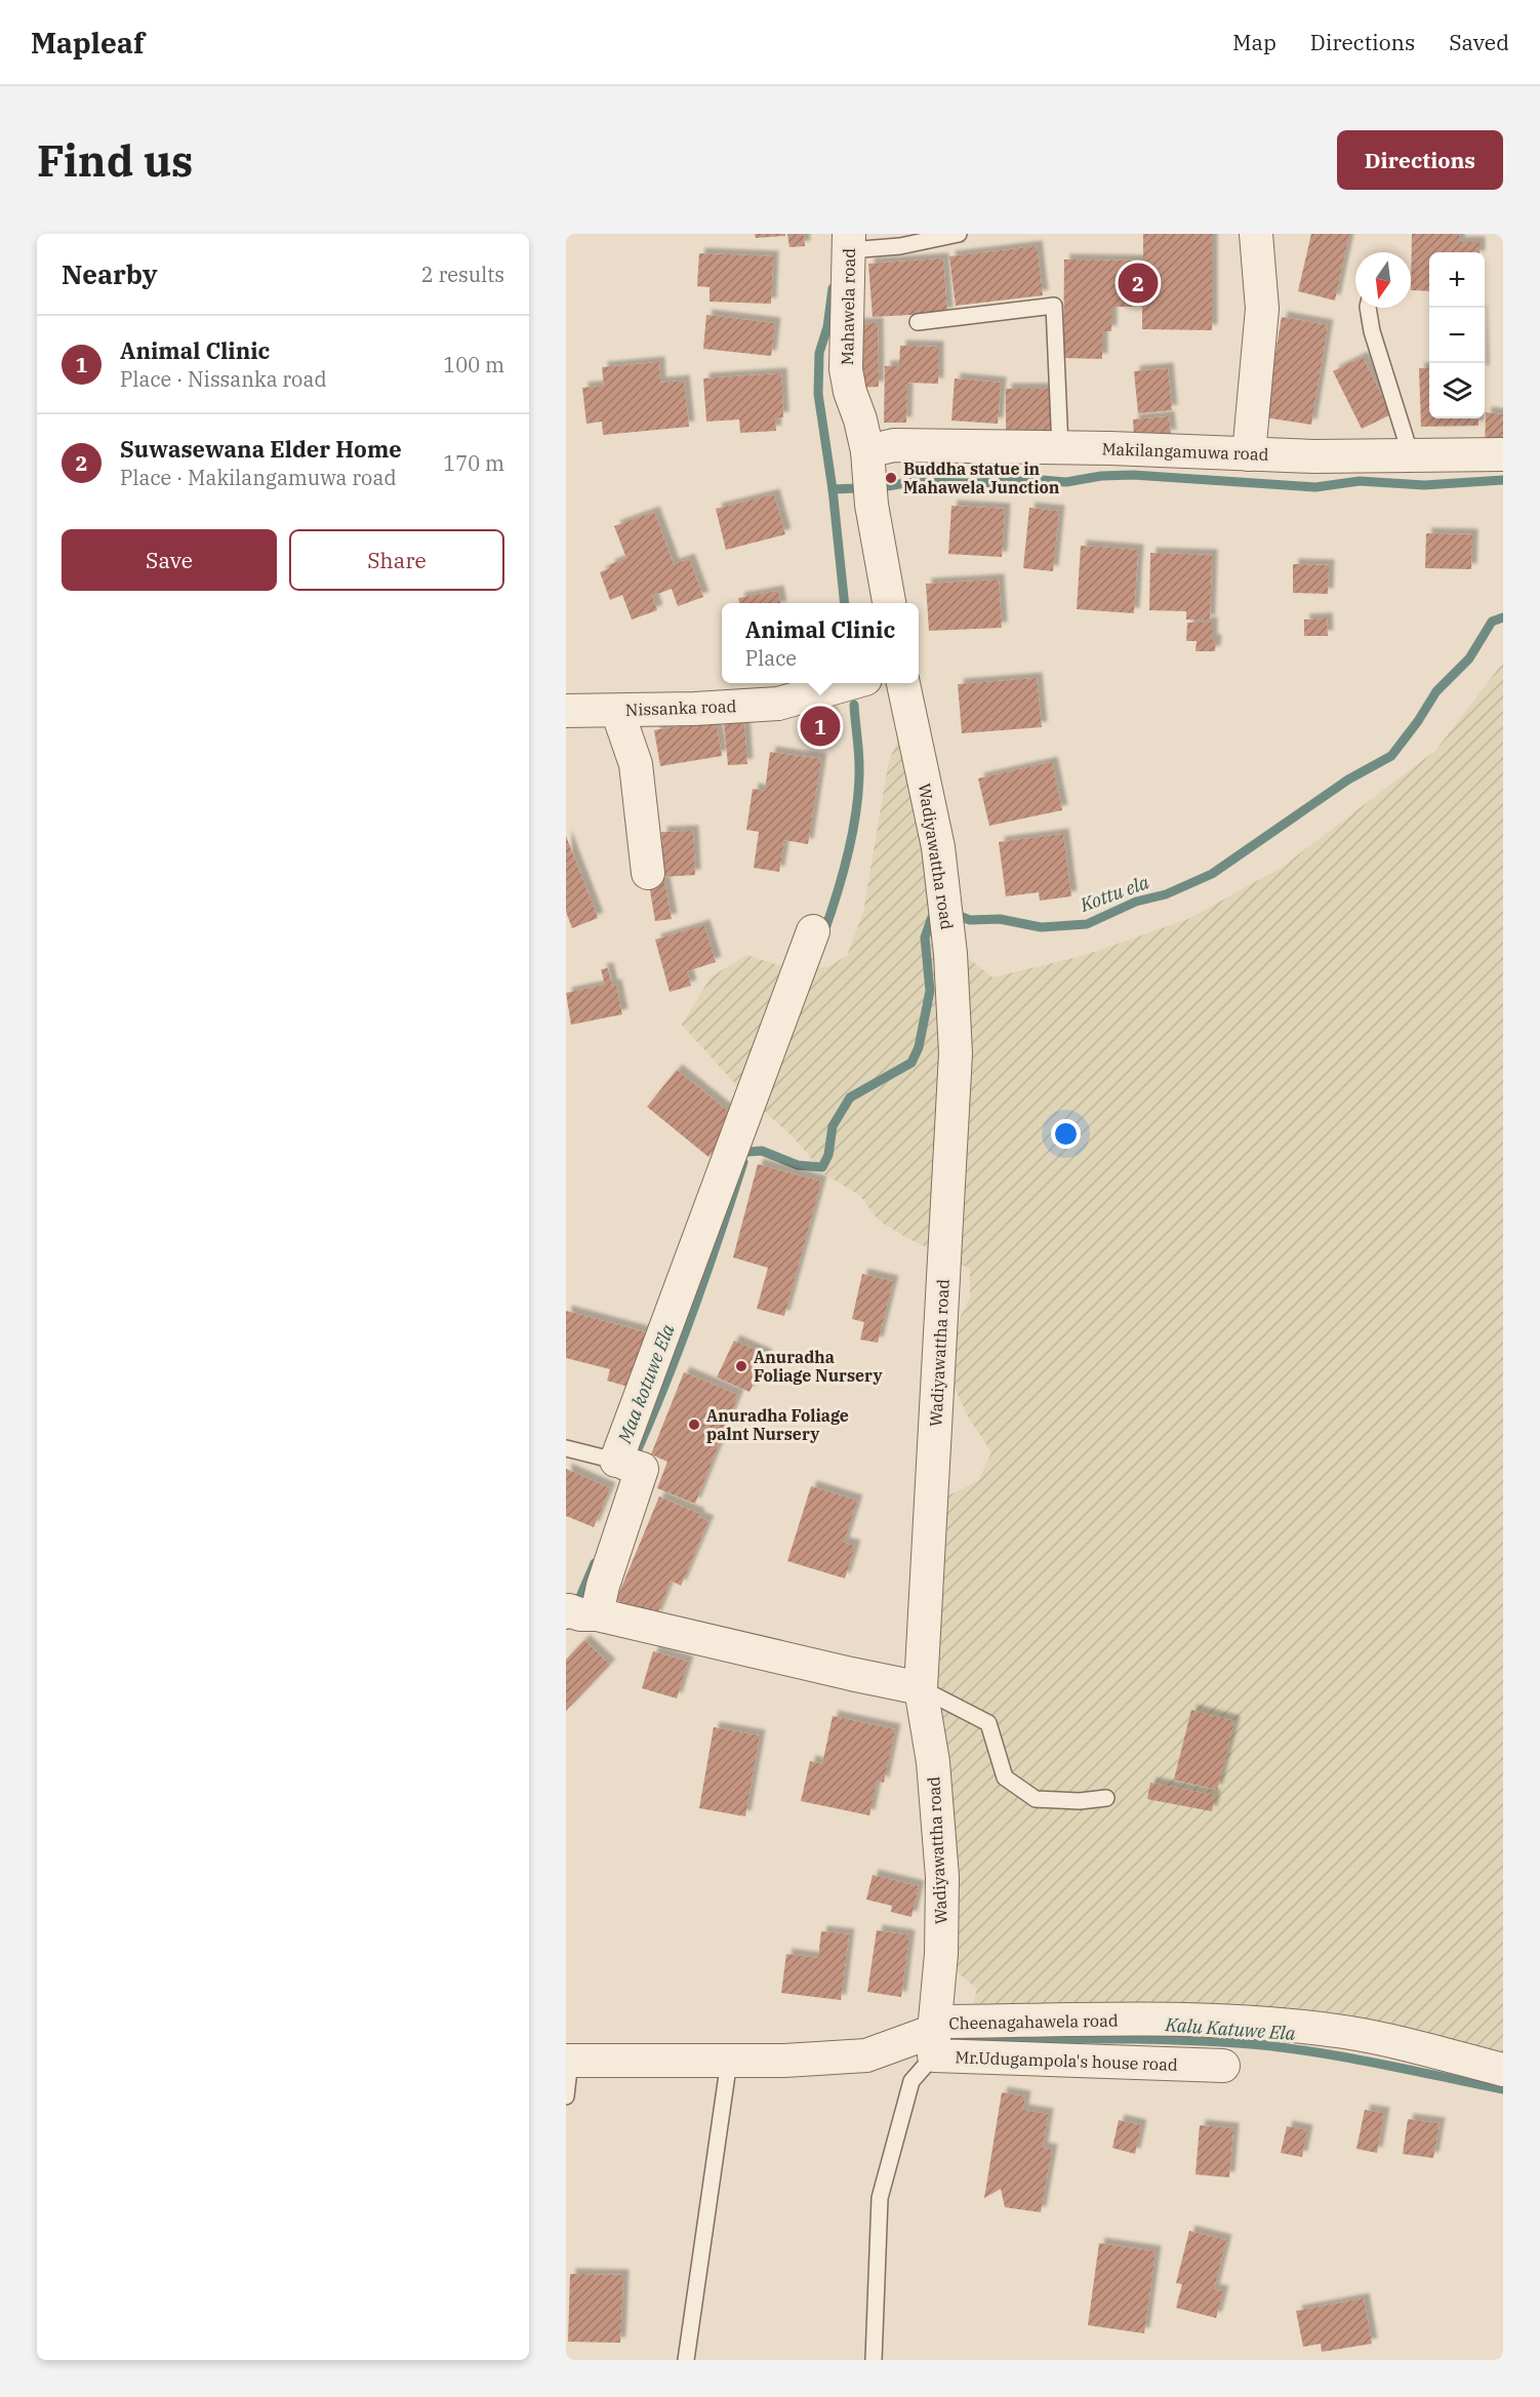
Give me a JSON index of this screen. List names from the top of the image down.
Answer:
{
  "streets": {
    "street": [
      "Mahawela road",
      "Makilangamuwa road",
      "Nissanka road",
      "Wadiyawattha road",
      "Cheenagahawela road",
      "Mr.Udugampola's house road"
    ]
  },
  "crossings": [
    ["Mahawela road", "Makilangamuwa road"],
    ["Wadiyawattha road", "Cheenagahawela road"],
    ["Wadiyawattha road", "Mr.Udugampola's house road"],
    ["Cheenagahawela road", "Mr.Udugampola's house road"]
  ],
  "water": ["Kottu ela", "Maa kotuwe Ela", "Kalu Katuwe Ela"],
  "places": ["Buddha statue in Mahawela Junction", "Anuradha Foliage Nursery", "Anuradha Foliage palnt Nursery"],
  "north": "bottom",
  "page": {
    "header": "Mapleaf",
    "nav": ["Map", "Directions", "Saved"],
    "buttons": [
      "Directions",
      ["Save", "Share"]
    ],
    "title": "Find us",
    "heading": ["Nearby", "2 results"],
    "map_buttons": ["+", "−"],
    "pins": ["2", "1"],
    "list": [
      {
        "mark": "1",
        "name": "Animal Clinic",
        "note": "Place · Nissanka road",
        "value": "100 m"
      },
      {
        "mark": "2",
        "name": "Suwasewana Elder Home",
        "note": "Place · Makilangamuwa road",
        "value": "170 m"
      }
    ],
    "popup": ["Animal Clinic", "Place"]
  }
}
